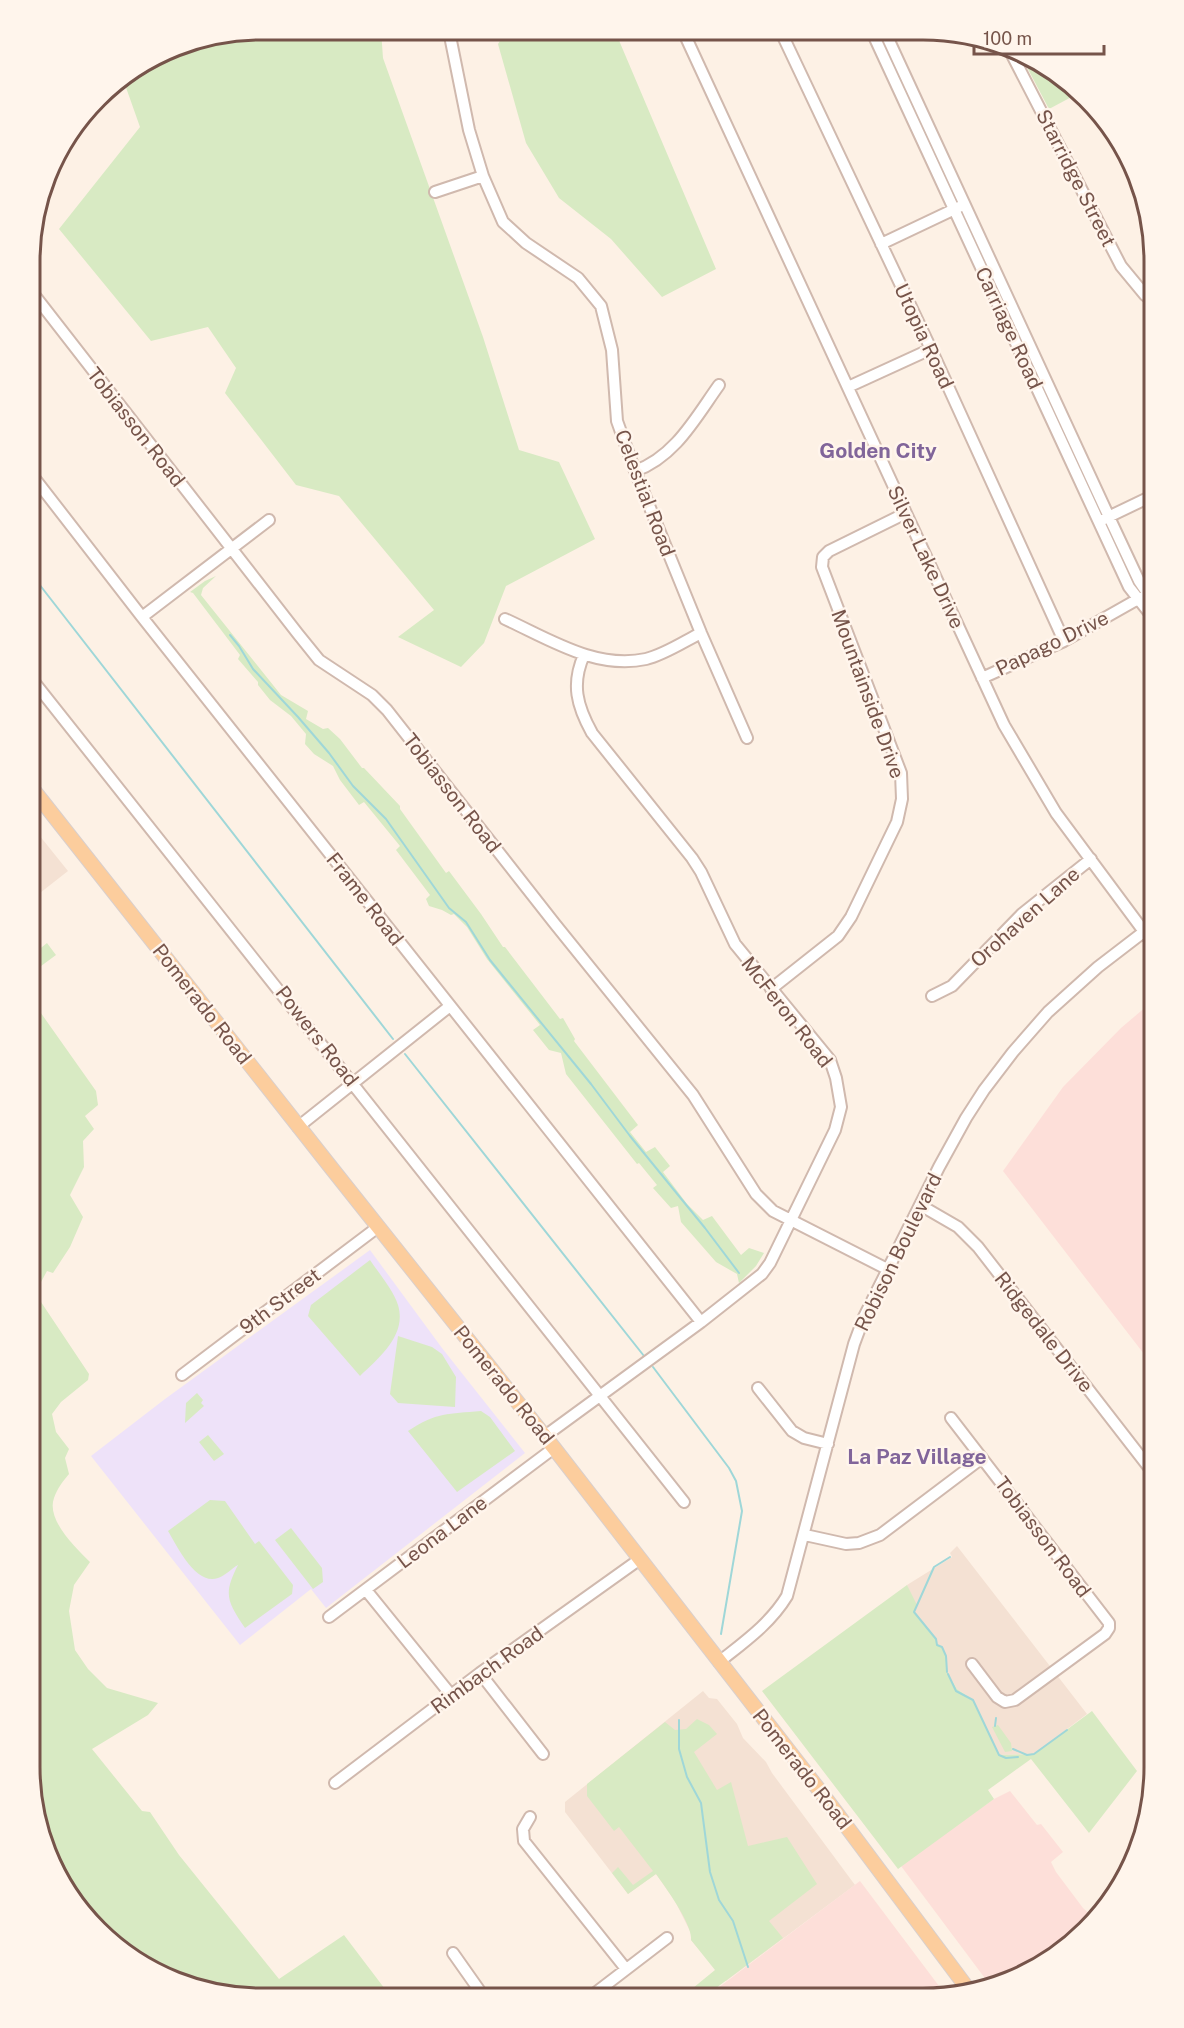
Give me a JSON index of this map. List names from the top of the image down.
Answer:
{
  "streets": {
    "main road": ["Pomerado Road"],
    "street": [
      "Starridge Street",
      "Carriage Road",
      "Utopia Road",
      "Tobiasson Road",
      "Celestial Road",
      "Silver Lake Drive",
      "Papago Drive",
      "Mountainside Drive",
      "Frame Road",
      "Orohaven Lane",
      "McFeron Road",
      "Powers Road",
      "Robison Boulevard",
      "9th Street",
      "Ridgedale Drive",
      "Leona Lane",
      "Rimbach Road"
    ]
  },
  "crossings": [
    ["Utopia Road", "Papago Drive"],
    ["Tobiasson Road", "McFeron Road"],
    ["Tobiasson Road", "Robison Boulevard"],
    ["Silver Lake Drive", "Papago Drive"],
    ["Silver Lake Drive", "Mountainside Drive"],
    ["Silver Lake Drive", "Orohaven Lane"],
    ["Silver Lake Drive", "Robison Boulevard"],
    ["Mountainside Drive", "McFeron Road"],
    ["Frame Road", "McFeron Road"],
    ["Pomerado Road", "McFeron Road"],
    ["Pomerado Road", "Robison Boulevard"],
    ["Pomerado Road", "9th Street"],
    ["Pomerado Road", "Leona Lane"],
    ["Pomerado Road", "Rimbach Road"],
    ["McFeron Road", "Powers Road"],
    ["Robison Boulevard", "Ridgedale Drive"]
  ],
  "districts": ["Golden City", "La Paz Village"],
  "scale_bar": "100 m"
}
